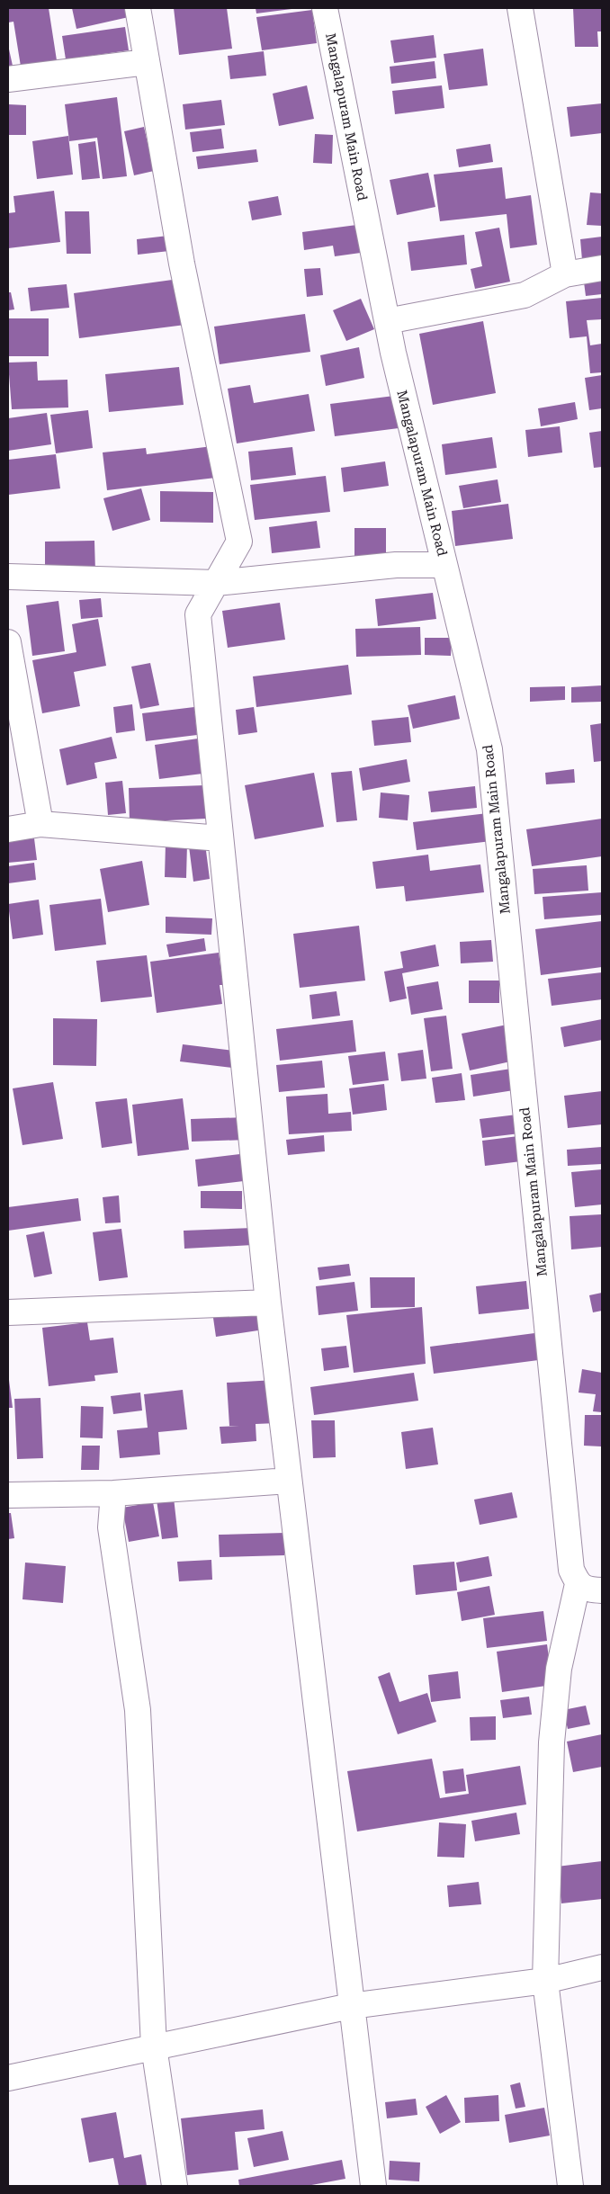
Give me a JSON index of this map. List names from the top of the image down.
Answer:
{
  "streets": {
    "street": ["Mangalapuram Main Road"]
  }
}
